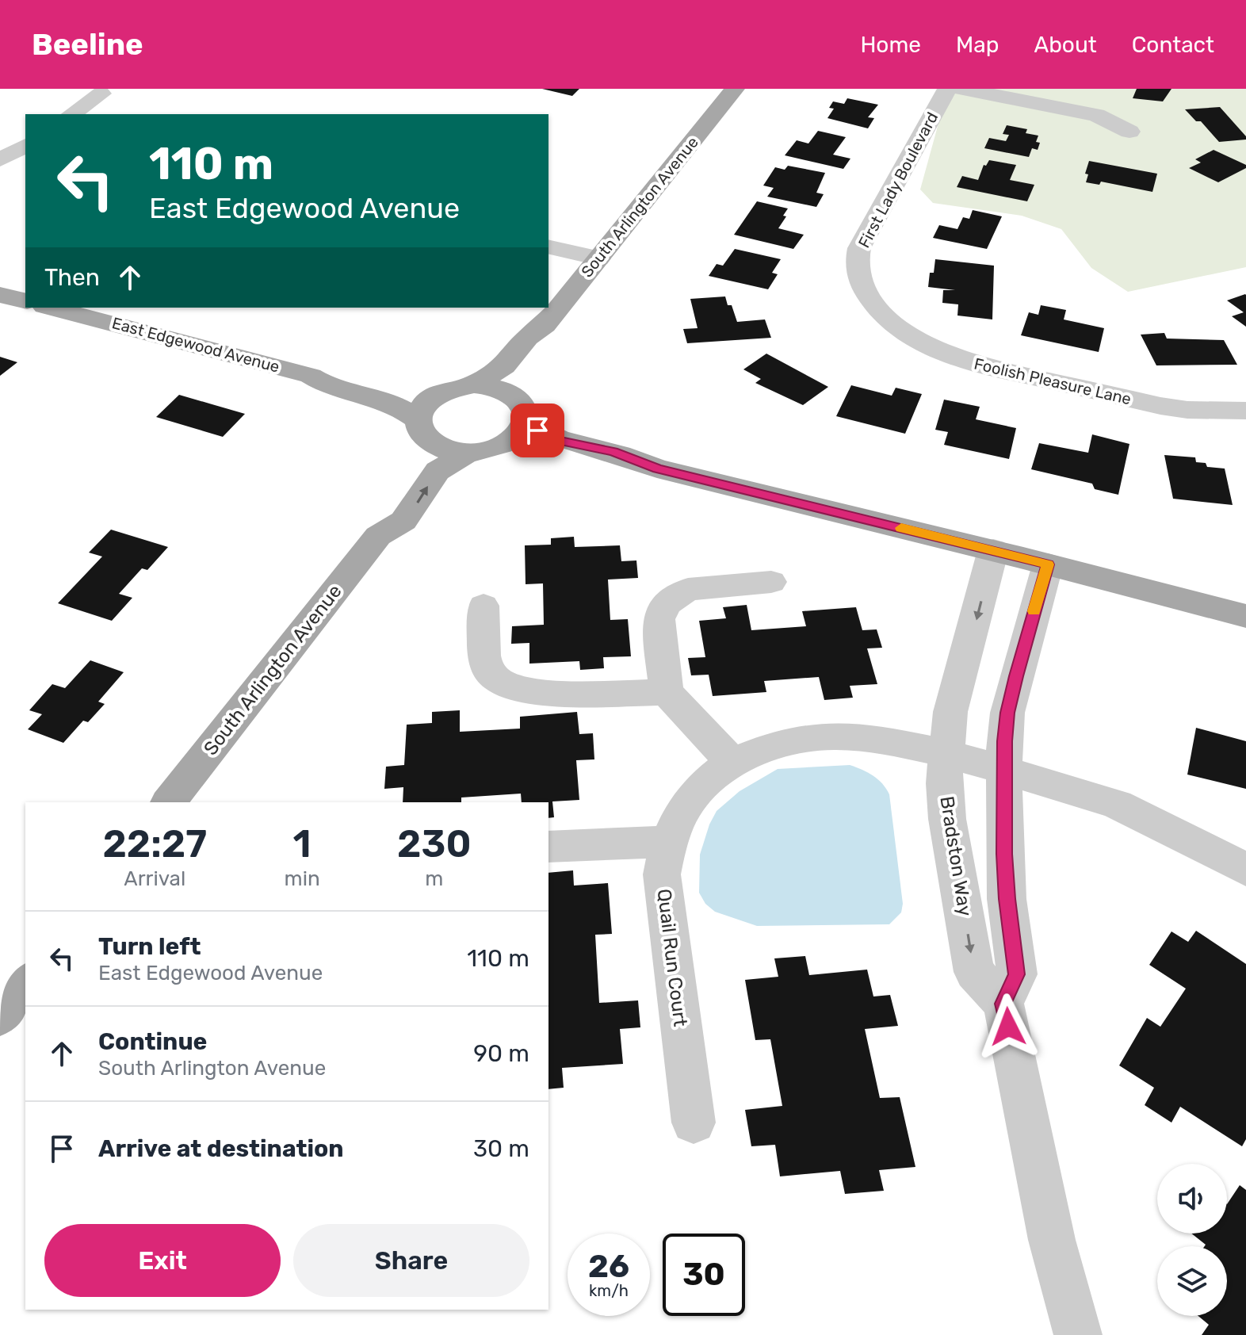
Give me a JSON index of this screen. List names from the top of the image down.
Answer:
{
  "streets": {
    "main road": ["South Arlington Avenue", "East Edgewood Avenue"],
    "street": [
      "First Lady Boulevard",
      "Foolish Pleasure Lane",
      "Bradston Way",
      "Quail Run Court"
    ]
  },
  "crossings": [
    ["First Lady Boulevard", "Foolish Pleasure Lane"],
    ["Bradston Way", "Quail Run Court"]
  ],
  "page": {
    "header": "Beeline",
    "nav": [
      "Home",
      "Map",
      "About",
      "Contact"
    ],
    "turn": ["110 m", "East Edgewood Avenue"],
    "then": "Then",
    "eta": [
      "22:27",
      "Arrival",
      "1",
      "min",
      "230",
      "m"
    ],
    "list": [
      {
        "name": "Turn left",
        "note": "East Edgewood Avenue",
        "value": "110 m"
      },
      {
        "name": "Continue",
        "note": "South Arlington Avenue",
        "value": "90 m"
      },
      {
        "name": "Arrive at destination",
        "value": "30 m"
      }
    ],
    "buttons": ["Exit", "Share"],
    "speed": "26 km/h",
    "limit": "30"
  }
}
